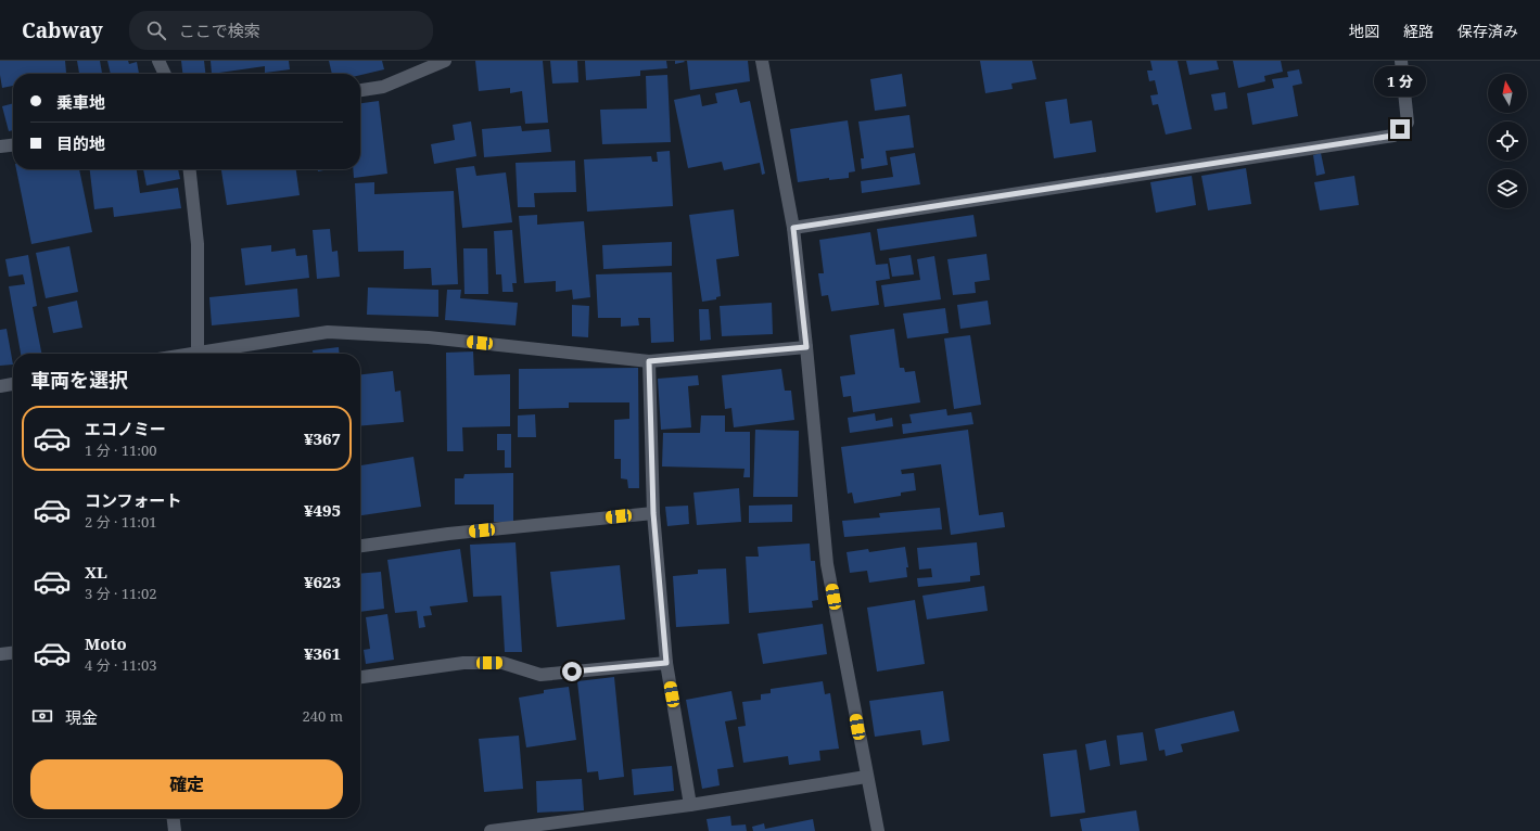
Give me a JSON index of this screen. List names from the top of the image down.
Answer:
{
  "north": "top",
  "page": {
    "header": "Cabway",
    "search": "ここで検索",
    "nav": ["地図", "経路", "保存済み"],
    "bubble": "1 分",
    "banner": ["乗車地", "目的地"],
    "heading": "車両を選択",
    "list": [
      {
        "name": "エコノミー",
        "note": "1 分 · 11:00",
        "value": "¥367"
      },
      {
        "name": "コンフォート",
        "note": "2 分 · 11:01",
        "value": "¥495"
      },
      {
        "name": "XL",
        "note": "3 分 · 11:02",
        "value": "¥623"
      },
      {
        "name": "Moto",
        "note": "4 分 · 11:03",
        "value": "¥361"
      }
    ],
    "pay": ["現金", "240 m"],
    "buttons": "確定"
  }
}
